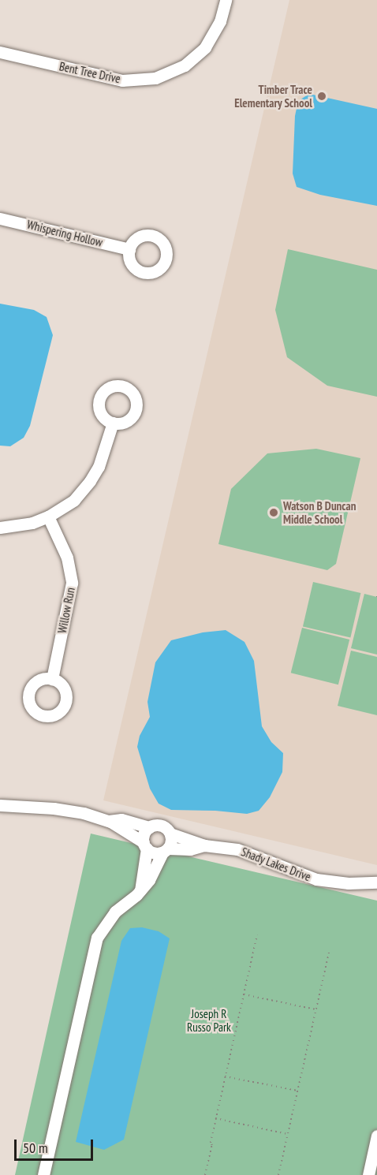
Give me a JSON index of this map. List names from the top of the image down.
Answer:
{
  "streets": {
    "street": [
      "Bent Tree Drive",
      "Whispering Hollow",
      "Willow Run",
      "Shady Lakes Drive"
    ]
  },
  "parks": ["Joseph R Russo Park"],
  "places": ["Timber Trace Elementary School", "Watson B Duncan Middle School"],
  "scale_bar": "50 m"
}
